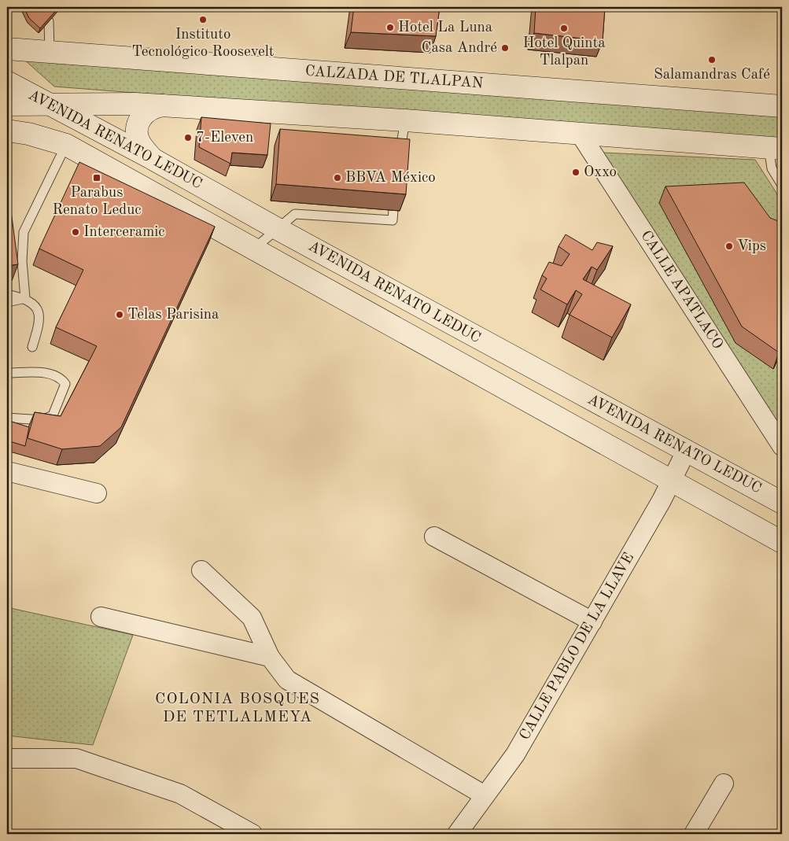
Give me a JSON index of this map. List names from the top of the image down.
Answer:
{
  "streets": {
    "street": [
      "CALZADA DE TLALPAN",
      "AVENIDA RENATO LEDUC",
      "CALLE APATLACO",
      "CALLE PABLO DE LA LLAVE"
    ]
  },
  "crossings": [
    ["AVENIDA RENATO LEDUC", "CALLE PABLO DE LA LLAVE"]
  ],
  "districts": ["COLONIA BOSQUES DE TETLALMEYA"],
  "places": {
    "other": [
      "Instituto Tecnológico Roosevelt",
      "Hotel La Luna",
      "Hotel Quinta Tlalpan",
      "Casa André",
      "Salamandras Café",
      "7-Eleven",
      "Oxxo",
      "BBVA México",
      "Interceramic",
      "Vips",
      "Telas Parisina"
    ],
    "transit": ["Parabus Renato Leduc"]
  }
}
